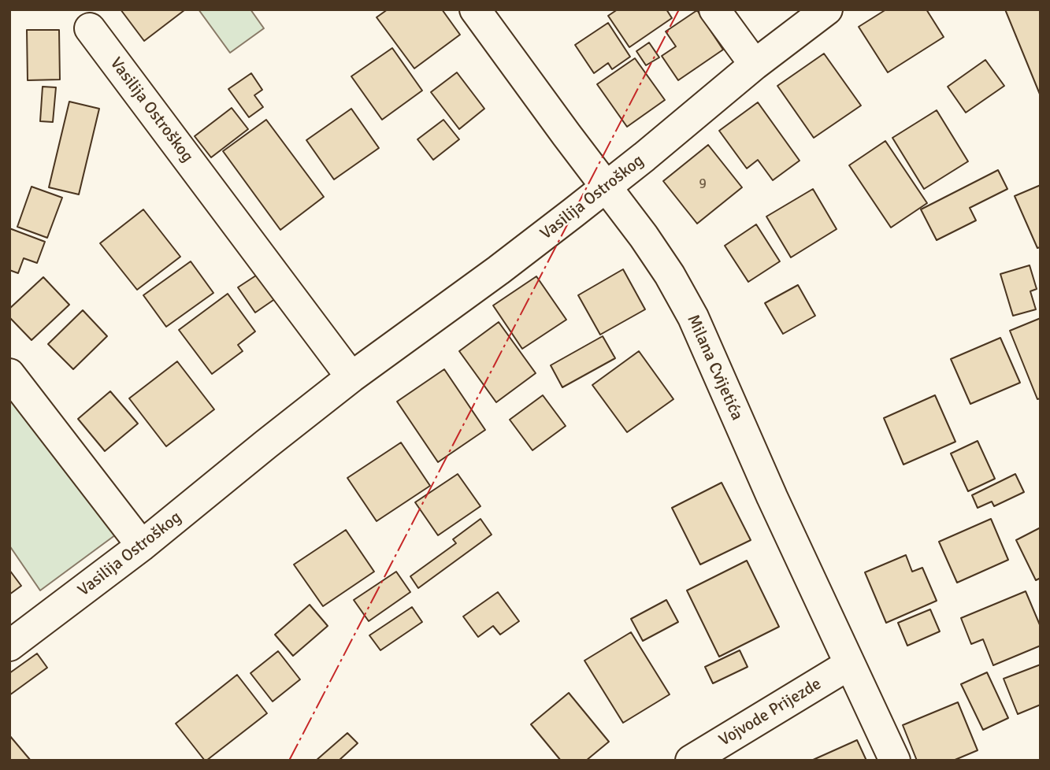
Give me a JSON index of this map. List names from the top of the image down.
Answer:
{
  "streets": {
    "street": ["Vasilija Ostroškog", "Milana Cvijetića", "Vojvode Prijezde"]
  },
  "crossings": [
    ["Vasilija Ostroškog", "Milana Cvijetića"],
    ["Milana Cvijetića", "Vojvode Prijezde"]
  ],
  "house_numbers": ["9"]
}
